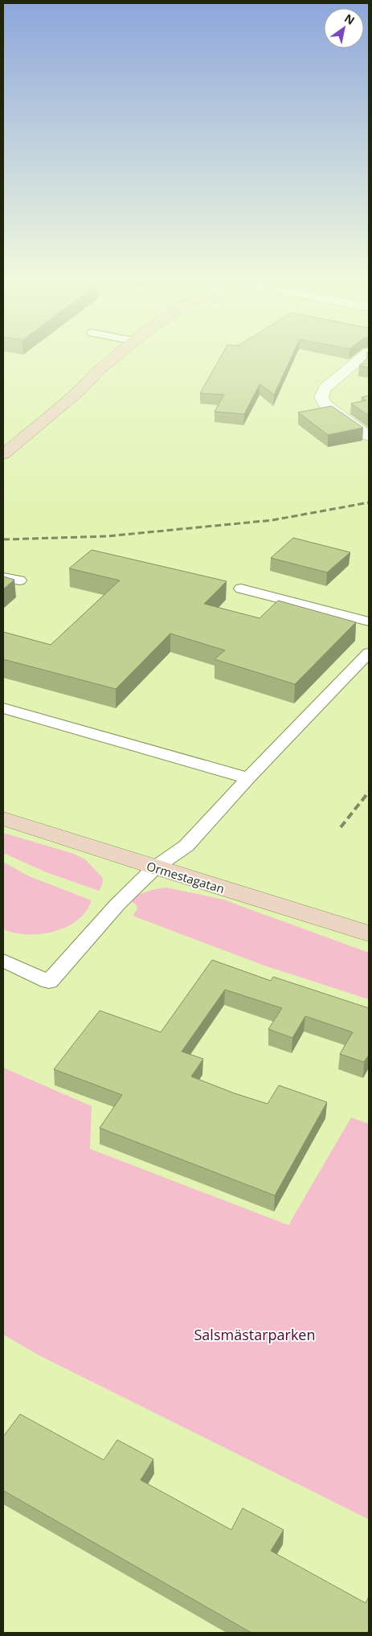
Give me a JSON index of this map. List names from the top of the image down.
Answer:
{
  "streets": {
    "street": ["Ormestagatan"]
  },
  "parks": ["Salsmästarparken"],
  "north": "top right"
}
